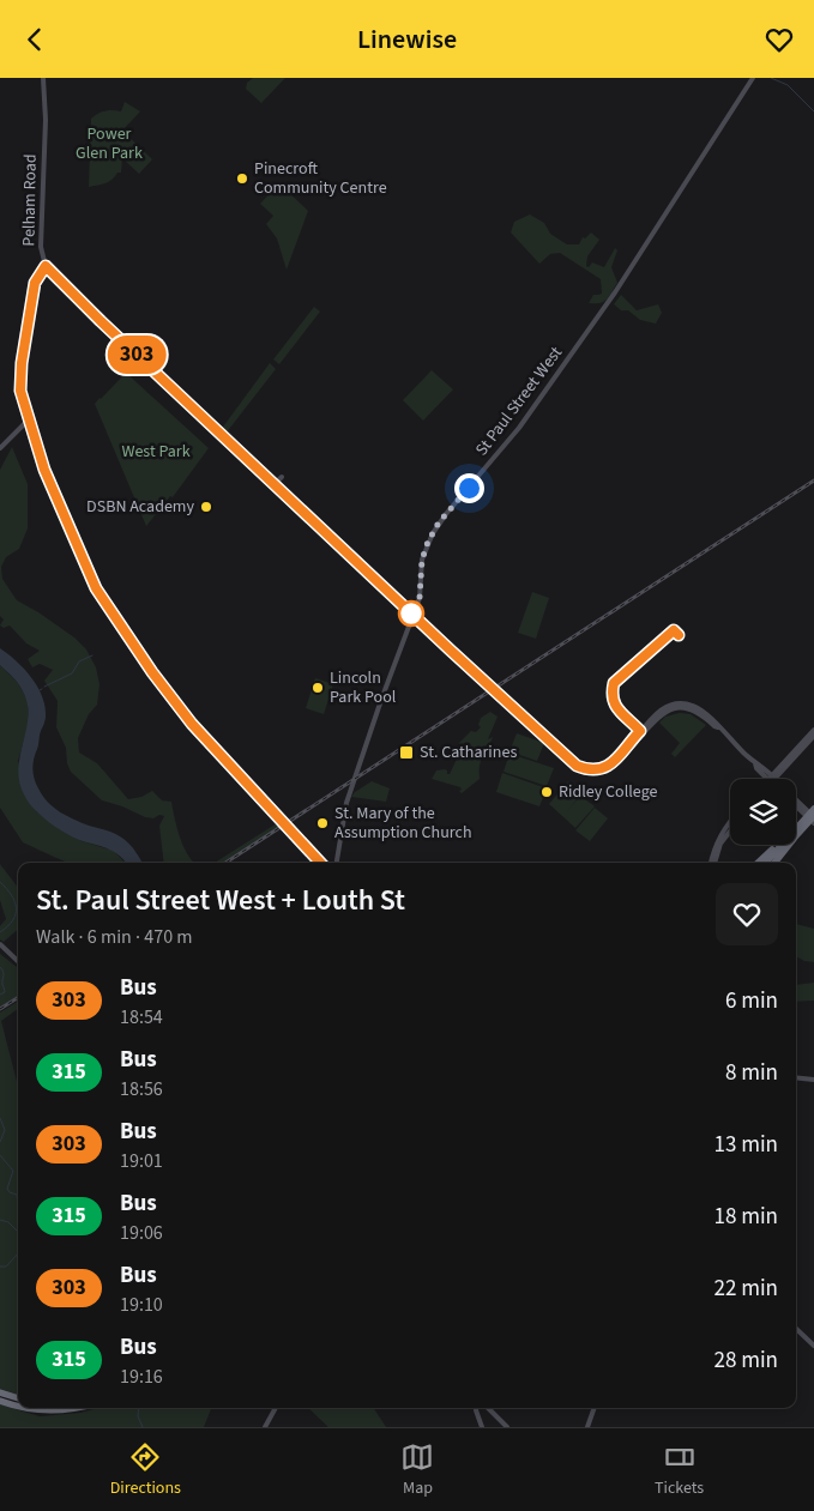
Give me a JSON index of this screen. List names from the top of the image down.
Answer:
{
  "streets": {
    "main road": ["Pelham Road", "St Paul Street West"]
  },
  "parks": ["Power Glen Park", "West Park"],
  "places": {
    "other": [
      "Pinecroft Community Centre",
      "DSBN Academy",
      "Lincoln Park Pool",
      "Ridley College",
      "St. Mary of the Assumption Church"
    ],
    "transit": ["St. Catharines"]
  },
  "lines": ["bus line 303"],
  "page": {
    "header": "Linewise",
    "on_map": "303",
    "heading": ["St. Paul Street West + Louth St", "Walk · 6 min · 470 m"],
    "list": [
      {
        "mark": "303",
        "name": "Bus",
        "note": "18:54",
        "value": "6 min"
      },
      {
        "mark": "315",
        "name": "Bus",
        "note": "18:56",
        "value": "8 min"
      },
      {
        "mark": "303",
        "name": "Bus",
        "note": "19:01",
        "value": "13 min"
      },
      {
        "mark": "315",
        "name": "Bus",
        "note": "19:06",
        "value": "18 min"
      },
      {
        "mark": "303",
        "name": "Bus",
        "note": "19:10",
        "value": "22 min"
      },
      {
        "mark": "315",
        "name": "Bus",
        "note": "19:16",
        "value": "28 min"
      }
    ],
    "tabs": ["Directions", "Map", "Tickets"]
  }
}
